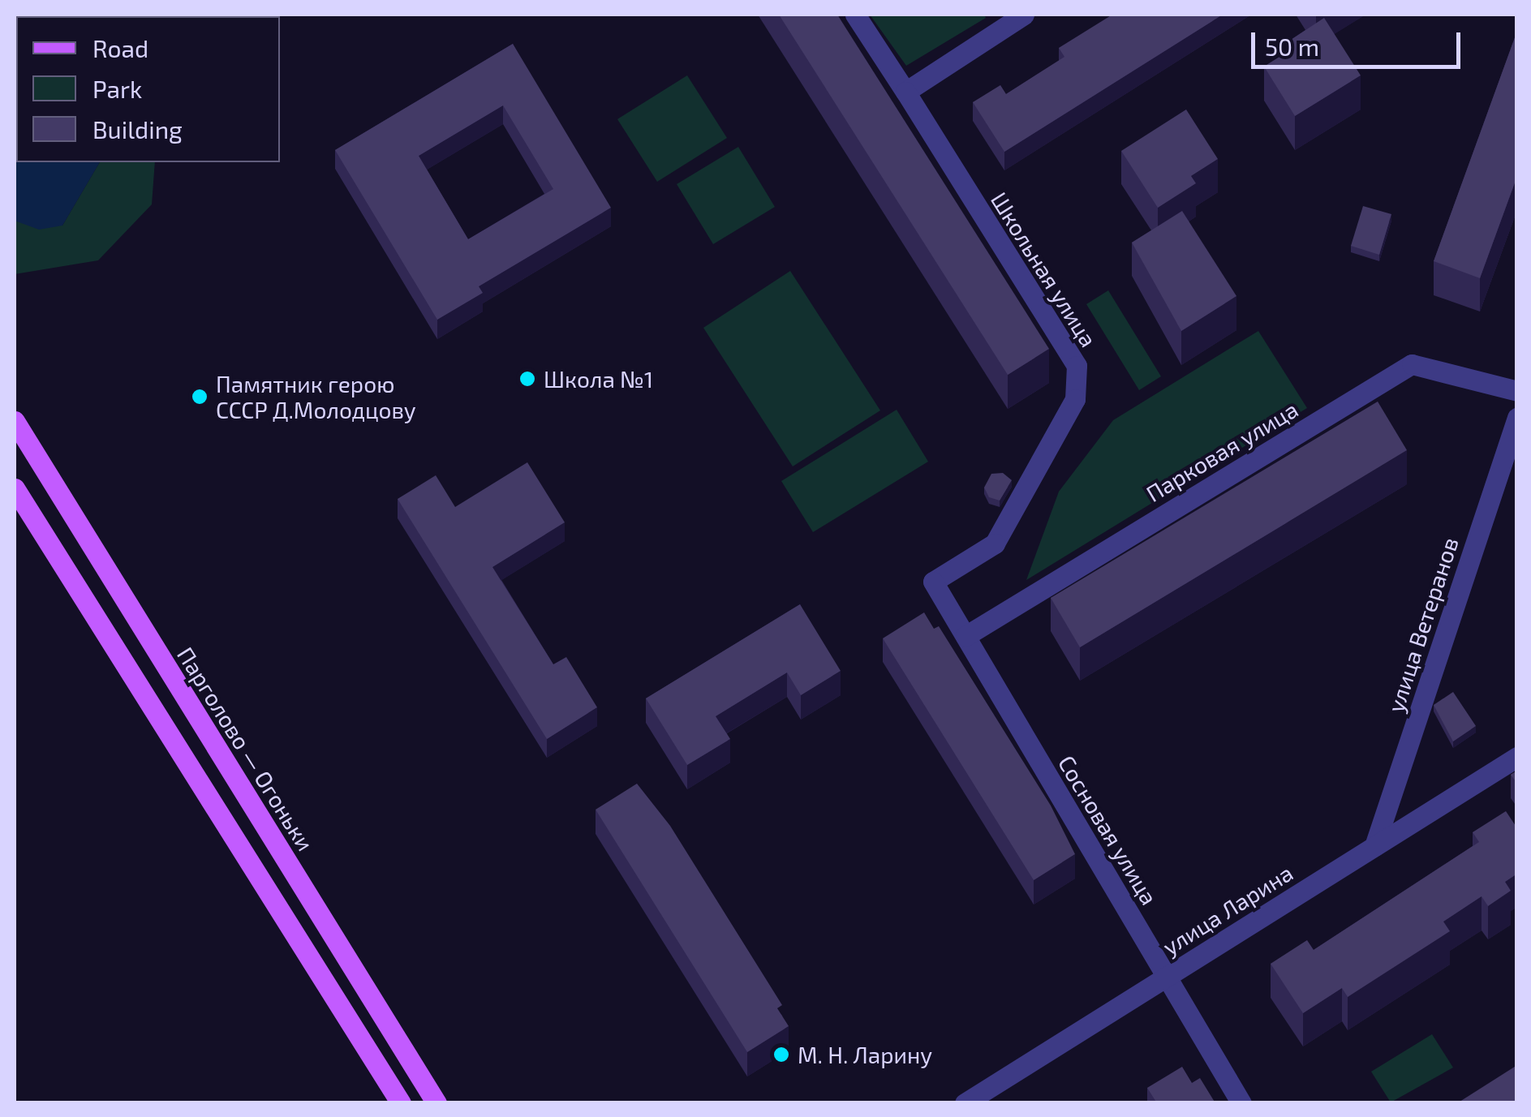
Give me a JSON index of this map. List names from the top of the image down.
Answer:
{
  "streets": {
    "main road": ["Парголово — Огоньки"],
    "street": [
      "Школьная улица",
      "Парковая улица",
      "улица Ветеранов",
      "Сосновая улица",
      "улица Ларина"
    ]
  },
  "crossings": [
    ["Школьная улица", "Сосновая улица"],
    ["Парковая улица", "Сосновая улица"],
    ["улица Ветеранов", "улица Ларина"],
    ["Сосновая улица", "улица Ларина"]
  ],
  "places": ["Школа №1", "Памятник герою СССР Д.Молодцову", "М. Н. Ларину"],
  "legend": ["Road", "Park", "Building"],
  "scale_bar": "50 m"
}
